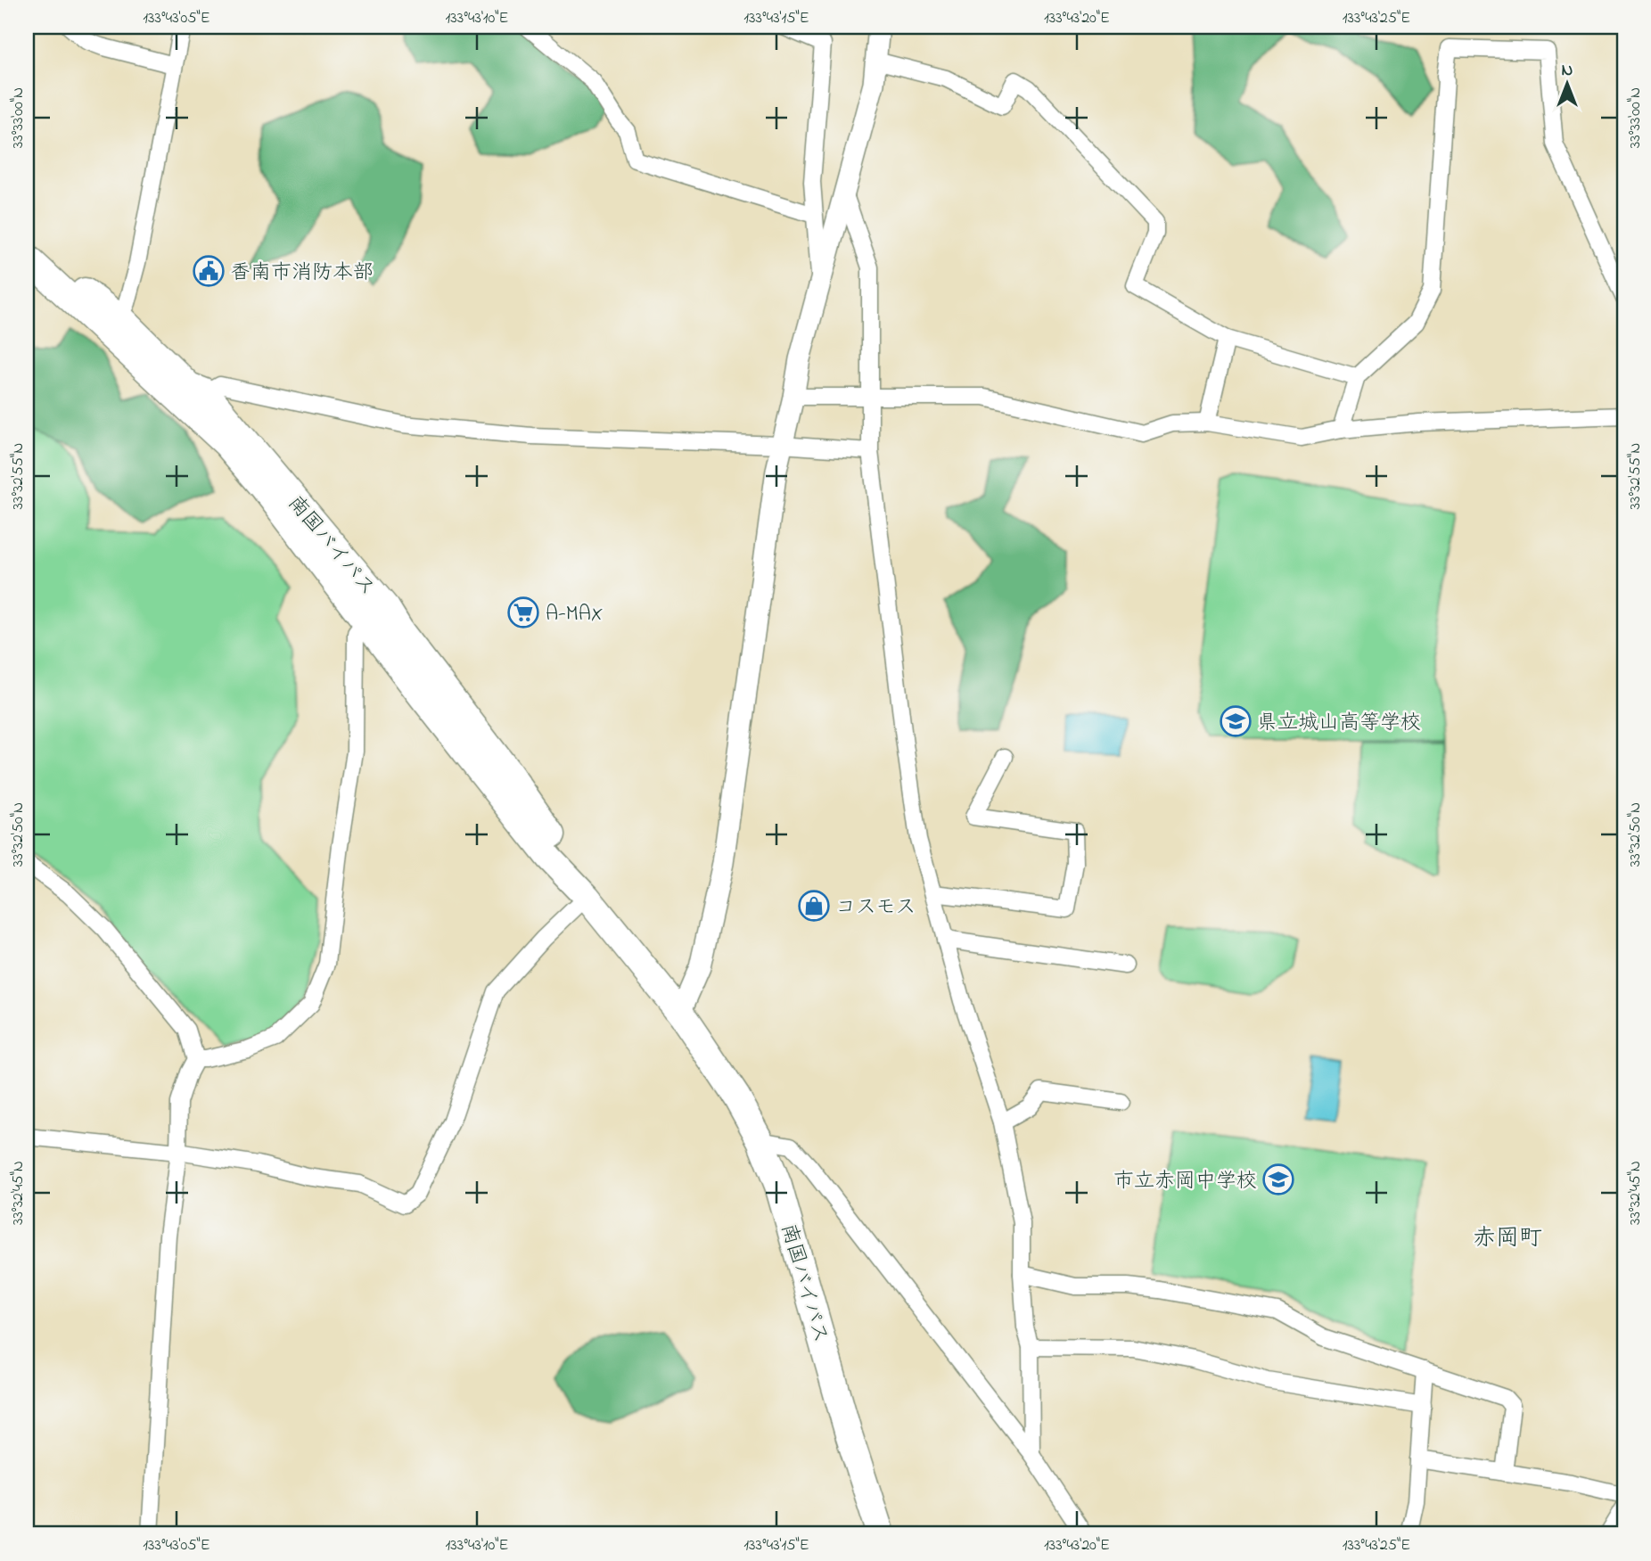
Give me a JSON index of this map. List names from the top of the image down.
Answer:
{
  "streets": {
    "highway": ["南国バイパス"]
  },
  "districts": ["赤岡町"],
  "places": {
    "public building": ["香南市消防本部"],
    "supermarket": ["A-MAX"],
    "school or university": ["県立城山高等学校", "市立赤岡中学校"],
    "shop": ["コスモス"]
  },
  "north": "top",
  "coordinates": [
    "133°43'05\"E",
    "133°43'10\"E",
    "133°43'15\"E",
    "133°43'20\"E",
    "133°43'25\"E",
    "33°33'00\"N",
    "33°32'55\"N",
    "33°32'50\"N",
    "33°32'45\"N"
  ]
}
